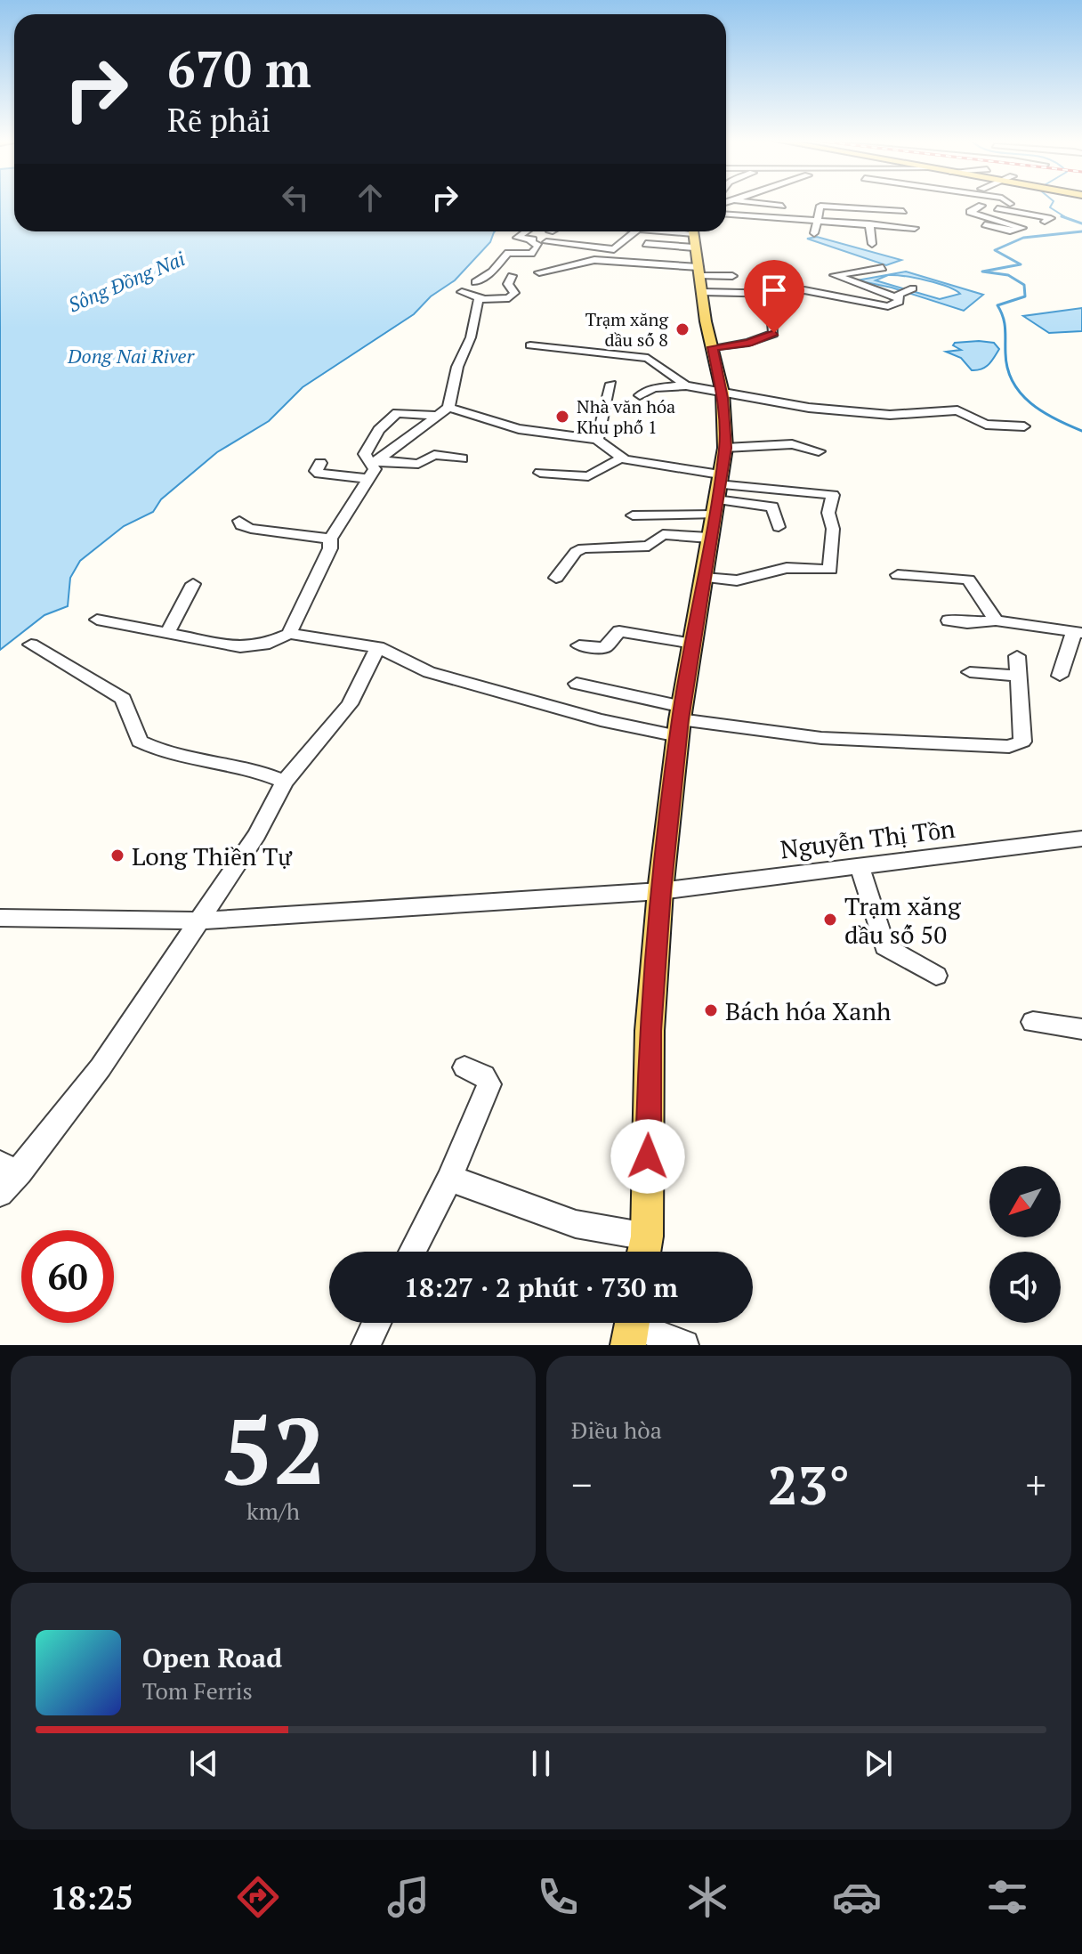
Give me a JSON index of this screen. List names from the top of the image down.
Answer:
{
  "streets": {
    "street": ["Nguyễn Thị Tồn"]
  },
  "water": ["Sông Đồng Nai", "Dong Nai River"],
  "places": [
    "Trạm xăng dầu số 8",
    "Nhà văn hóa Khu phố 1",
    "Long Thiền Tự",
    "Trạm xăng dầu số 50",
    "Bách hóa Xanh"
  ],
  "north": "bottom left",
  "page": {
    "turn": ["670 m", "Rẽ phải"],
    "limit": "60",
    "trip": "18:27 · 2 phút · 730 m",
    "tile": [
      ["52", "km/h"],
      "Điều hòa"
    ],
    "heat": ["−", "23°", "+"],
    "song": ["Open Road", "Tom Ferris"],
    "tabs": "18:25"
  }
}
